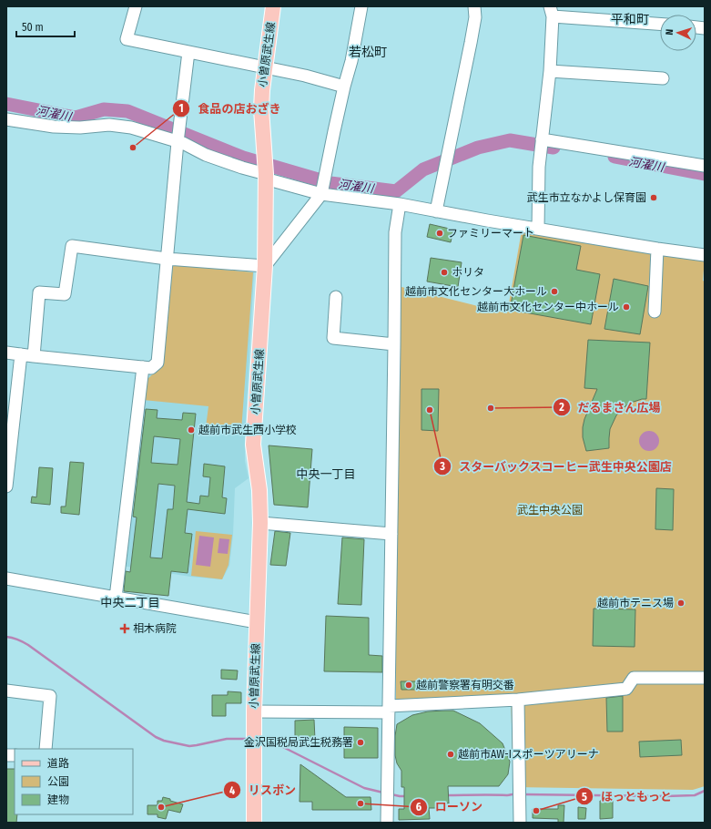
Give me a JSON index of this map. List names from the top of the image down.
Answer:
{
  "streets": {
    "main road": ["小曽原武生線"]
  },
  "districts": [
    "平和町",
    "若松町",
    "中央一丁目",
    "中央二丁目"
  ],
  "water": ["河濯川"],
  "parks": ["武生中央公園"],
  "places": {
    "other": [
      "食品の店おざき",
      "武生市立なかよし保育園",
      "ファミリーマート",
      "ホリタ",
      "越前市文化センター大ホール",
      "越前市文化センター中ホール",
      "だるまさん広場",
      "スターバックスコーヒー武生中央公園店",
      "越前市武生西小学校",
      "越前市テニス場",
      "越前警察署有明交番",
      "金沢国税局武生税務署",
      "越前市AW-Iスポーツアリーナ",
      "ローソン",
      "リスボン",
      "ほっともっと"
    ],
    "health": ["相木病院"]
  },
  "legend": ["道路", "公園", "建物"],
  "scale_bar": "50 m",
  "north": "left"
}
